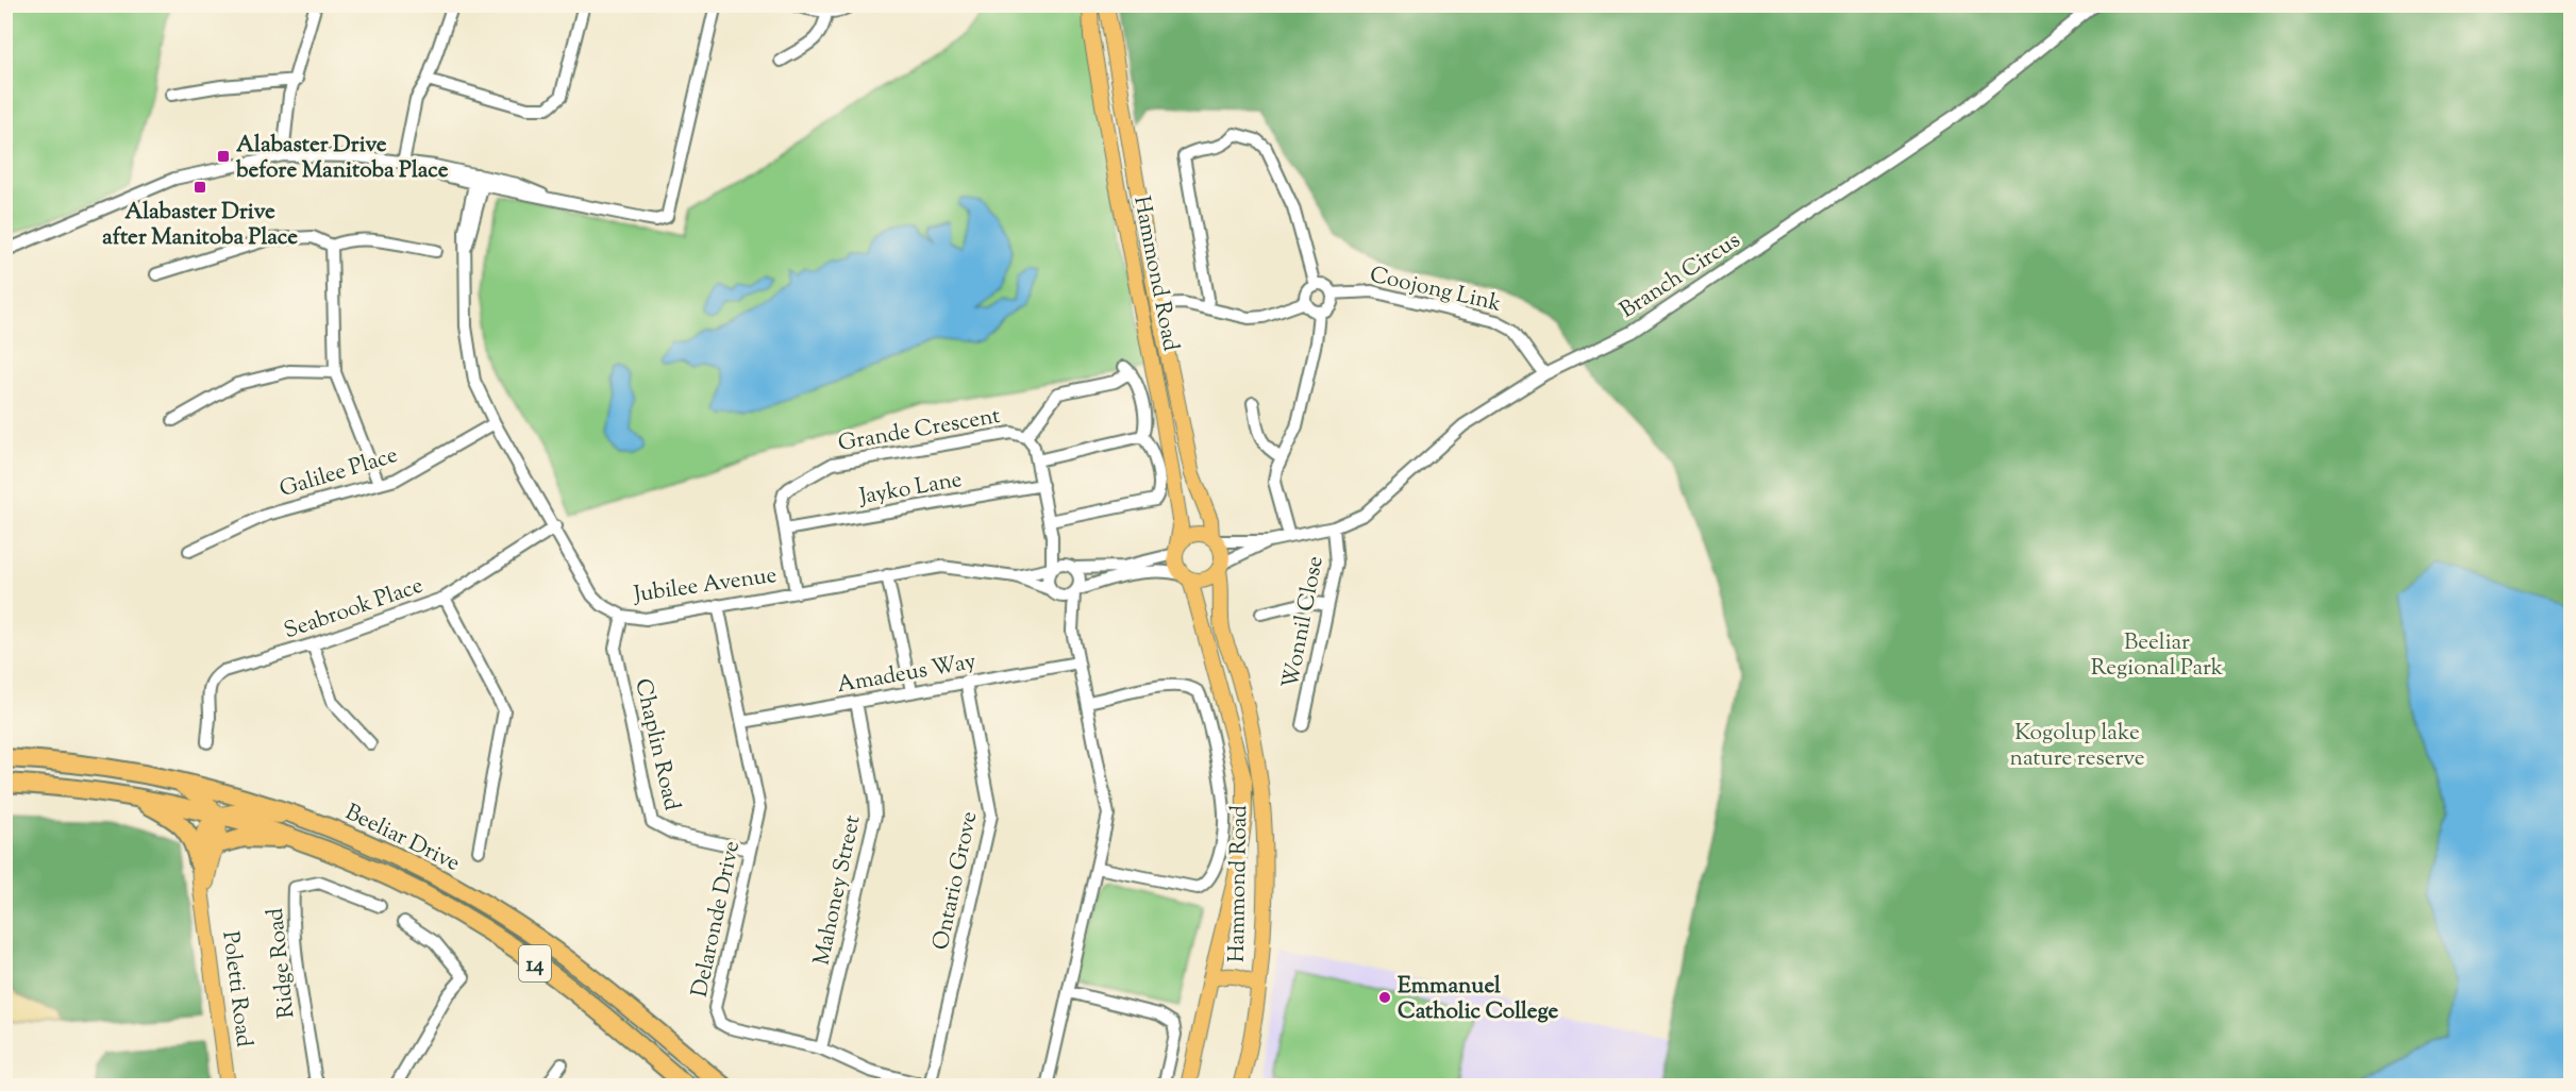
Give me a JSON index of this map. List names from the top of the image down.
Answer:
{
  "streets": {
    "highway": ["Beeliar Drive", "14"],
    "main road": ["Hammond Road", "Poletti Road"],
    "street": [
      "Branch Circus",
      "Coojong Link",
      "Grande Crescent",
      "Galilee Place",
      "Jayko Lane",
      "Jubilee Avenue",
      "Seabrook Place",
      "Wonnil Close",
      "Amadeus Way",
      "Chaplin Road",
      "Ontario Grove",
      "Mahoney Street",
      "Delaronde Drive",
      "Ridge Road"
    ]
  },
  "crossings": [
    ["Hammond Road", "Branch Circus"],
    ["Branch Circus", "Coojong Link"],
    ["Branch Circus", "Wonnil Close"],
    ["Grande Crescent", "Jayko Lane"],
    ["Grande Crescent", "Jubilee Avenue"],
    ["Galilee Place", "Jubilee Avenue"],
    ["Jubilee Avenue", "Seabrook Place"],
    ["Jubilee Avenue", "Chaplin Road"],
    ["Jubilee Avenue", "Delaronde Drive"],
    ["Amadeus Way", "Ontario Grove"],
    ["Amadeus Way", "Mahoney Street"],
    ["Amadeus Way", "Delaronde Drive"],
    ["Chaplin Road", "Delaronde Drive"],
    ["Beeliar Drive", "Poletti Road"],
    ["Ontario Grove", "Delaronde Drive"],
    ["Mahoney Street", "Delaronde Drive"]
  ],
  "parks": ["Beeliar Regional Park", "Kogolup lake nature reserve"],
  "places": {
    "transit": ["Alabaster Drive before Manitoba Place", "Alabaster Drive after Manitoba Place"],
    "other": ["Emmanuel Catholic College"]
  }
}
